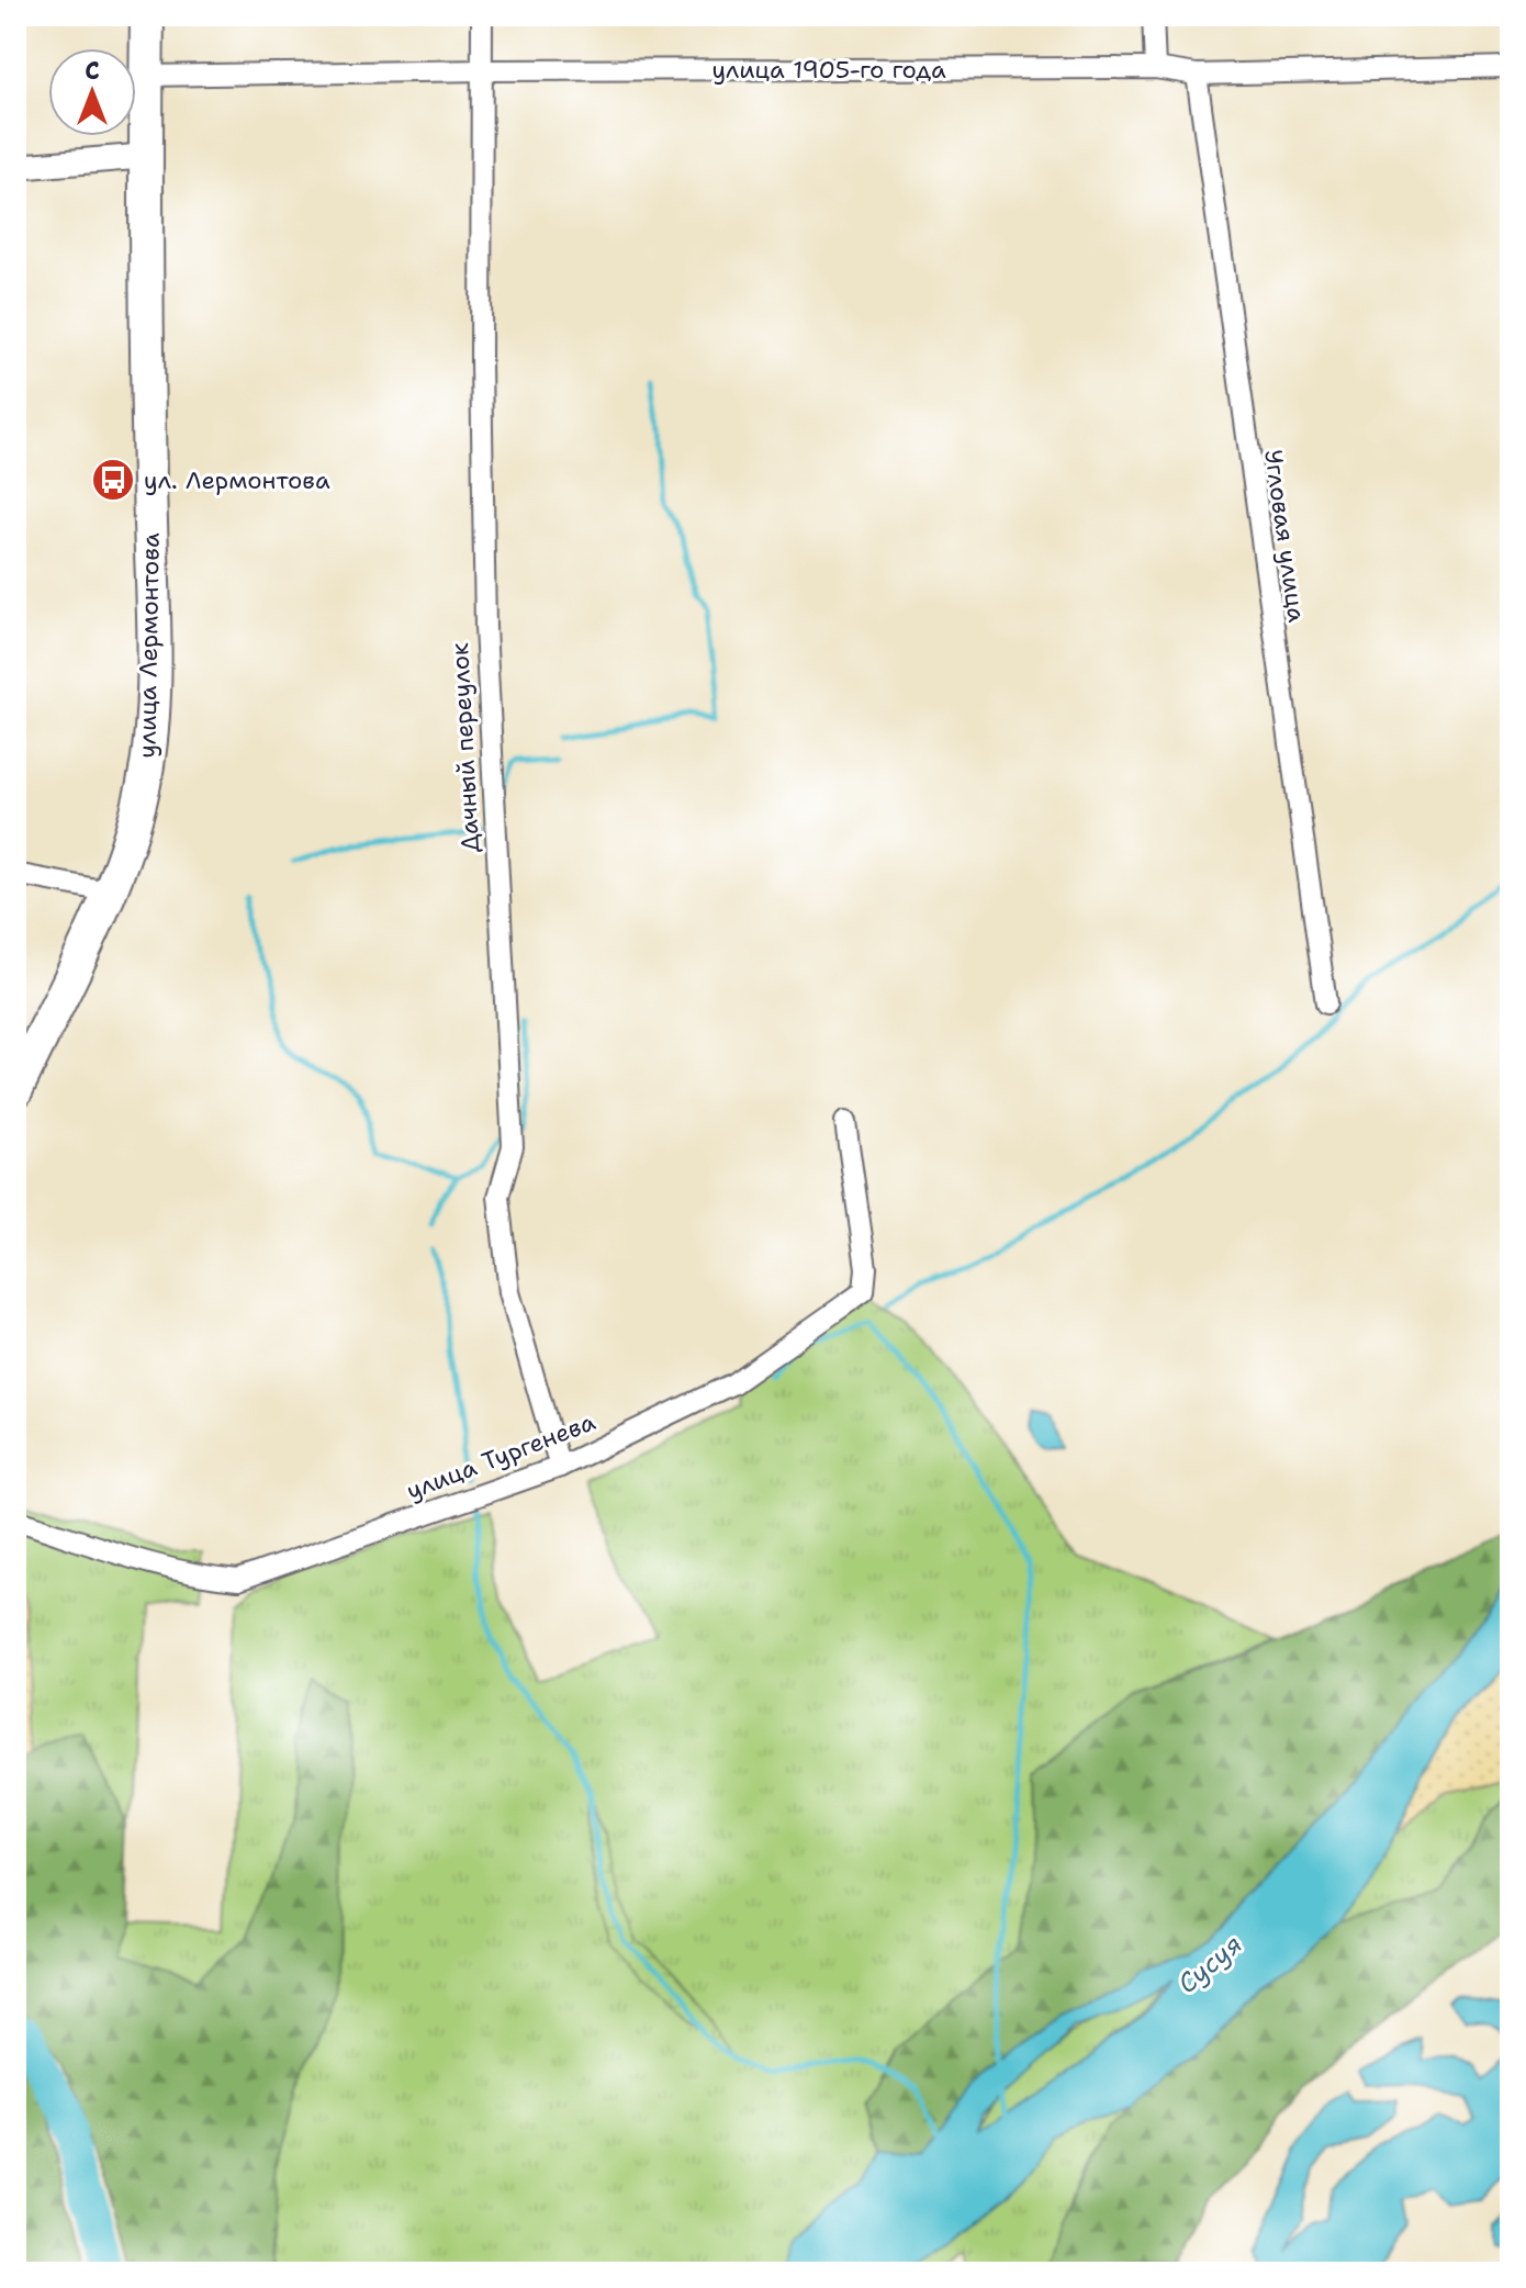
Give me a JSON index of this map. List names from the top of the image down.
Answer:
{
  "streets": {
    "highway": ["улица Лермонтова"],
    "street": [
      "улица 1905-го года",
      "Угловая улица",
      "Дачный переулок",
      "улица Тургенева"
    ]
  },
  "crossings": [
    ["улица 1905-го года", "Угловая улица"],
    ["улица 1905-го года", "улица Лермонтова"],
    ["улица 1905-го года", "Дачный переулок"],
    ["Дачный переулок", "улица Тургенева"]
  ],
  "water": ["Сусуя"],
  "places": {
    "bus stop": ["ул. Лермонтова"]
  },
  "north": "top"
}
